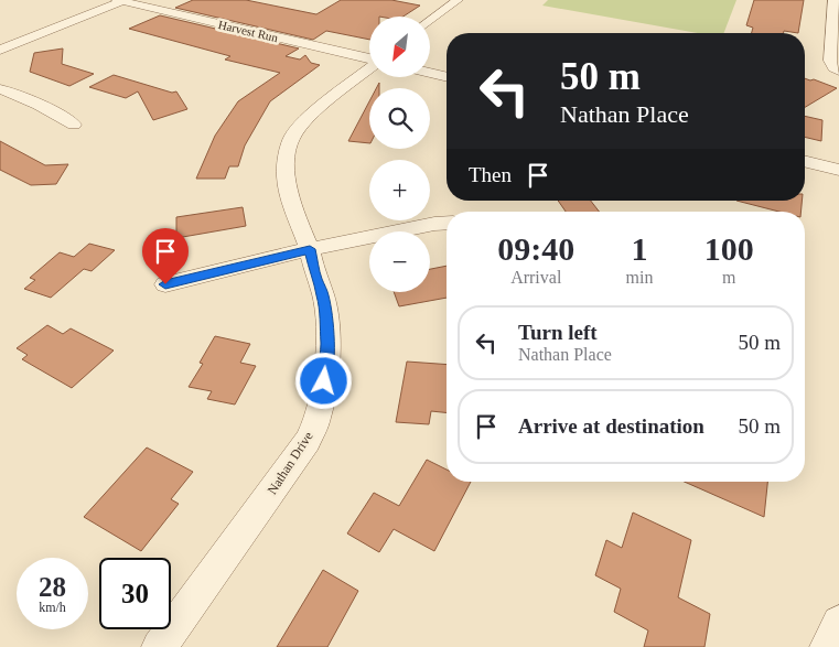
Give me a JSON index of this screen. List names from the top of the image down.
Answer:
{
  "streets": {
    "street": ["Harvest Run", "Nathan Drive"]
  },
  "north": "bottom left",
  "page": {
    "map_buttons": ["+", "−"],
    "turn": ["50 m", "Nathan Place"],
    "then": "Then",
    "eta": [
      "09:40",
      "Arrival",
      "1",
      "min",
      "100",
      "m"
    ],
    "list": [
      {
        "name": "Turn left",
        "note": "Nathan Place",
        "value": "50 m"
      },
      {
        "name": "Arrive at destination",
        "value": "50 m"
      }
    ],
    "speed": "28 km/h",
    "limit": "30"
  }
}
